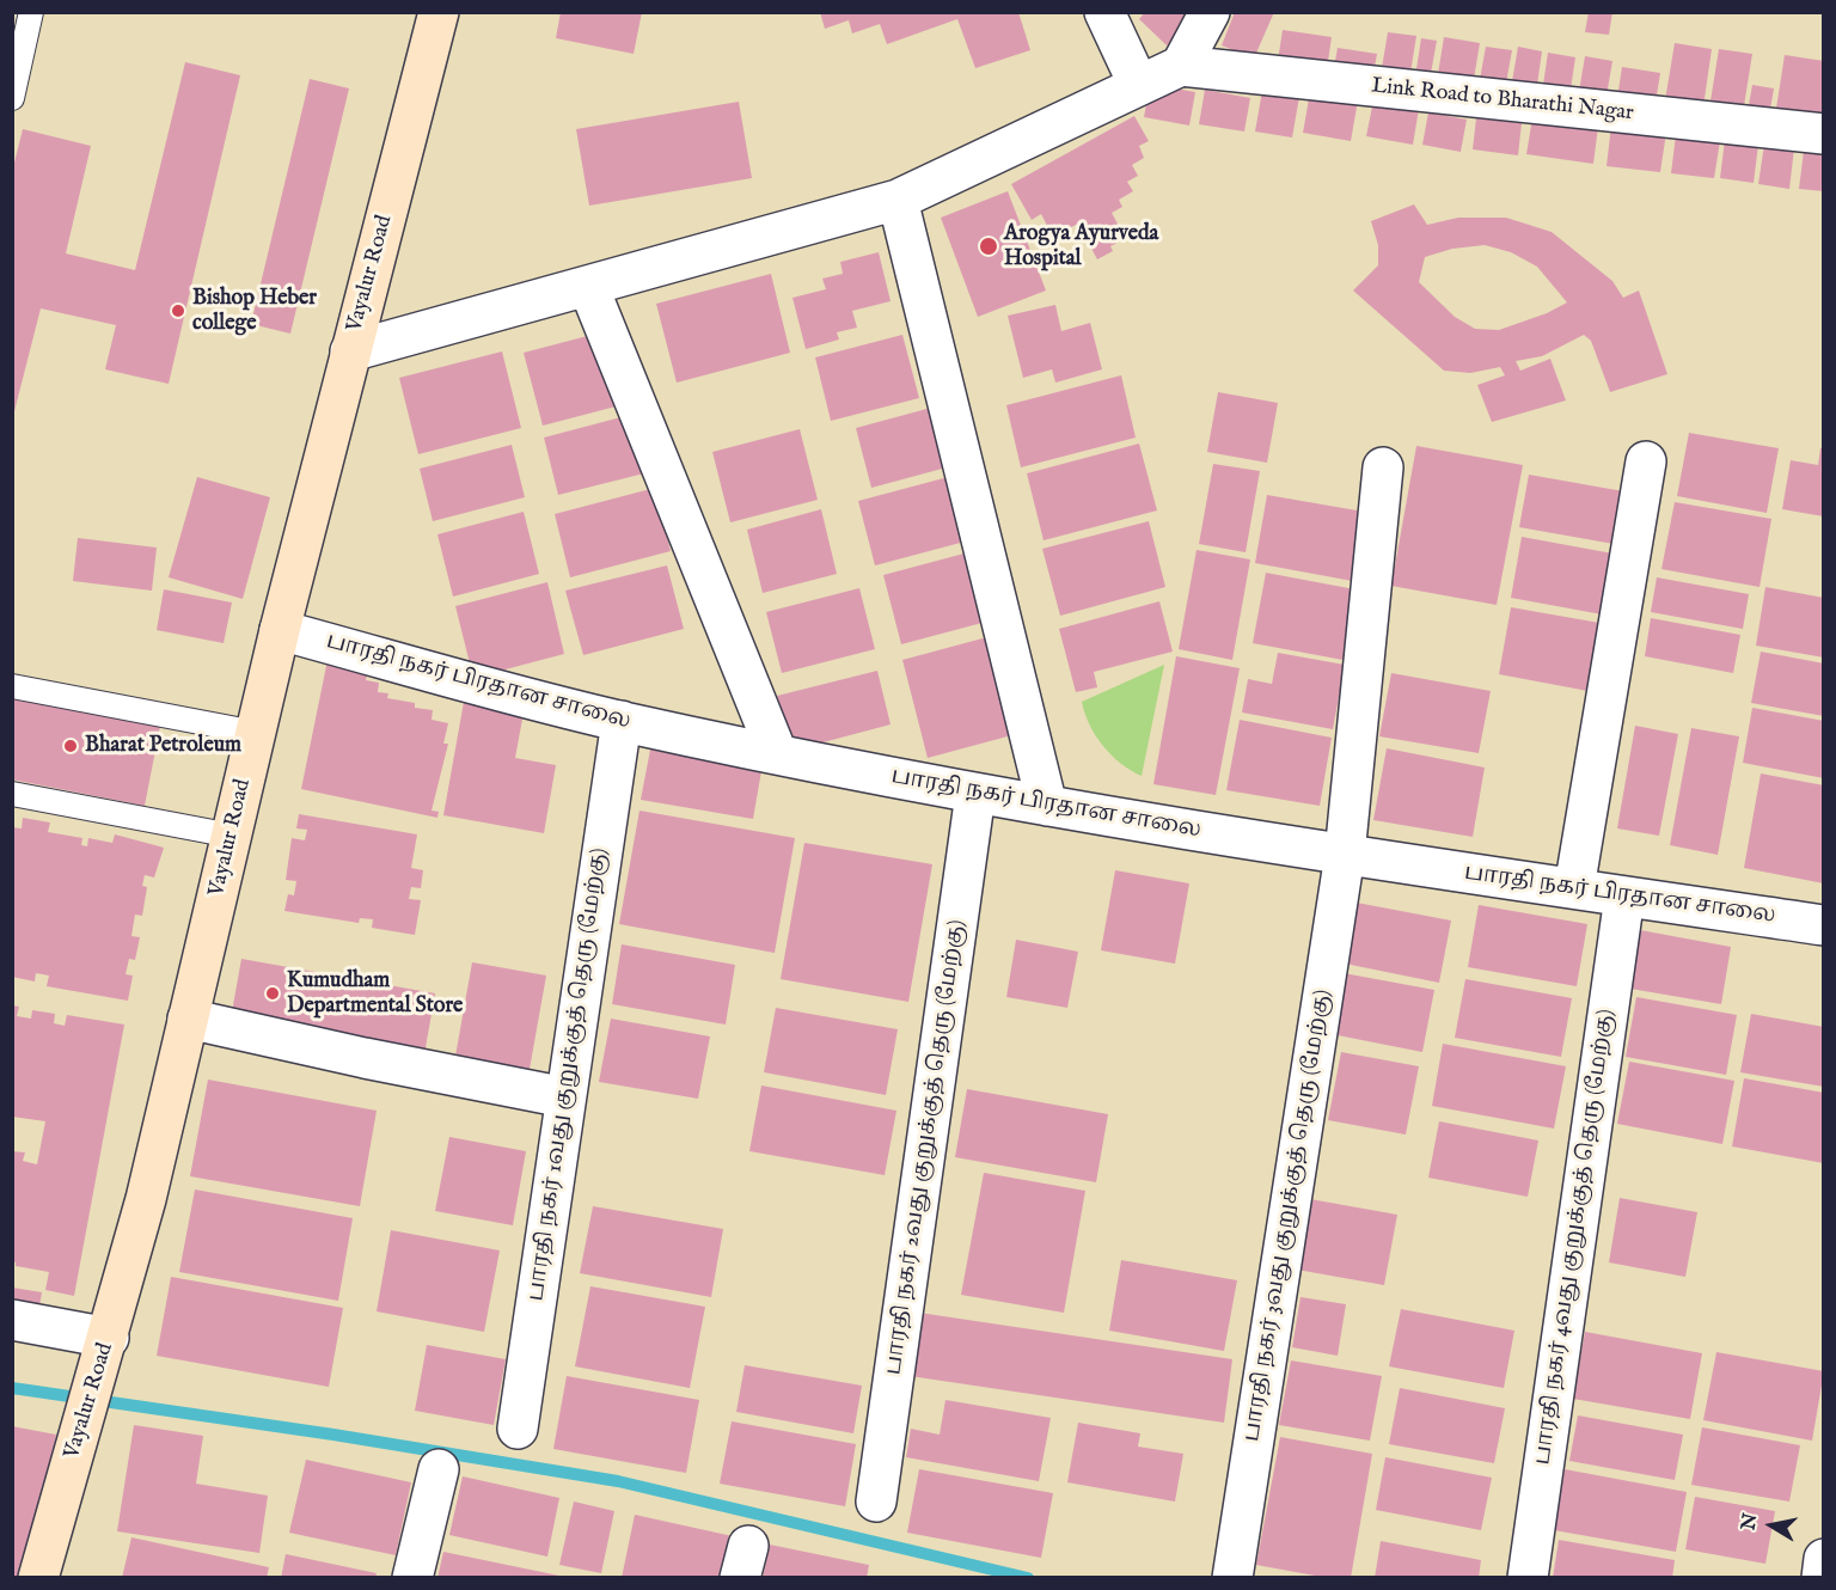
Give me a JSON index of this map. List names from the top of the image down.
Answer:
{
  "streets": {
    "main road": ["Vayalur Road"],
    "street": [
      "Link Road to Bharathi Nagar",
      "பாரதி நகர் பிரதான சாலை",
      "பாரதி நகர் 1வது குறுக்குத் தெரு (மேற்கு)",
      "பாரதி நகர் 2வது குறுக்குத் தெரு (மேற்கு)",
      "பாரதி நகர் 3வது குறுக்குத் தெரு (மேற்கு)",
      "பாரதி நகர் 4வது குறுக்குத் தெரு (மேற்கு)"
    ]
  },
  "crossings": [
    ["Vayalur Road", "பாரதி நகர் பிரதான சாலை"],
    ["பாரதி நகர் பிரதான சாலை", "பாரதி நகர் 1வது குறுக்குத் தெரு (மேற்கு)"],
    ["பாரதி நகர் பிரதான சாலை", "பாரதி நகர் 2வது குறுக்குத் தெரு (மேற்கு)"],
    ["பாரதி நகர் பிரதான சாலை", "பாரதி நகர் 3வது குறுக்குத் தெரு (மேற்கு)"],
    ["பாரதி நகர் பிரதான சாலை", "பாரதி நகர் 4வது குறுக்குத் தெரு (மேற்கு)"]
  ],
  "places": [
    "Arogya Ayurveda Hospital",
    "Bishop Heber college",
    "Bharat Petroleum",
    "Kumudham Departmental Store"
  ],
  "north": "left"
}
